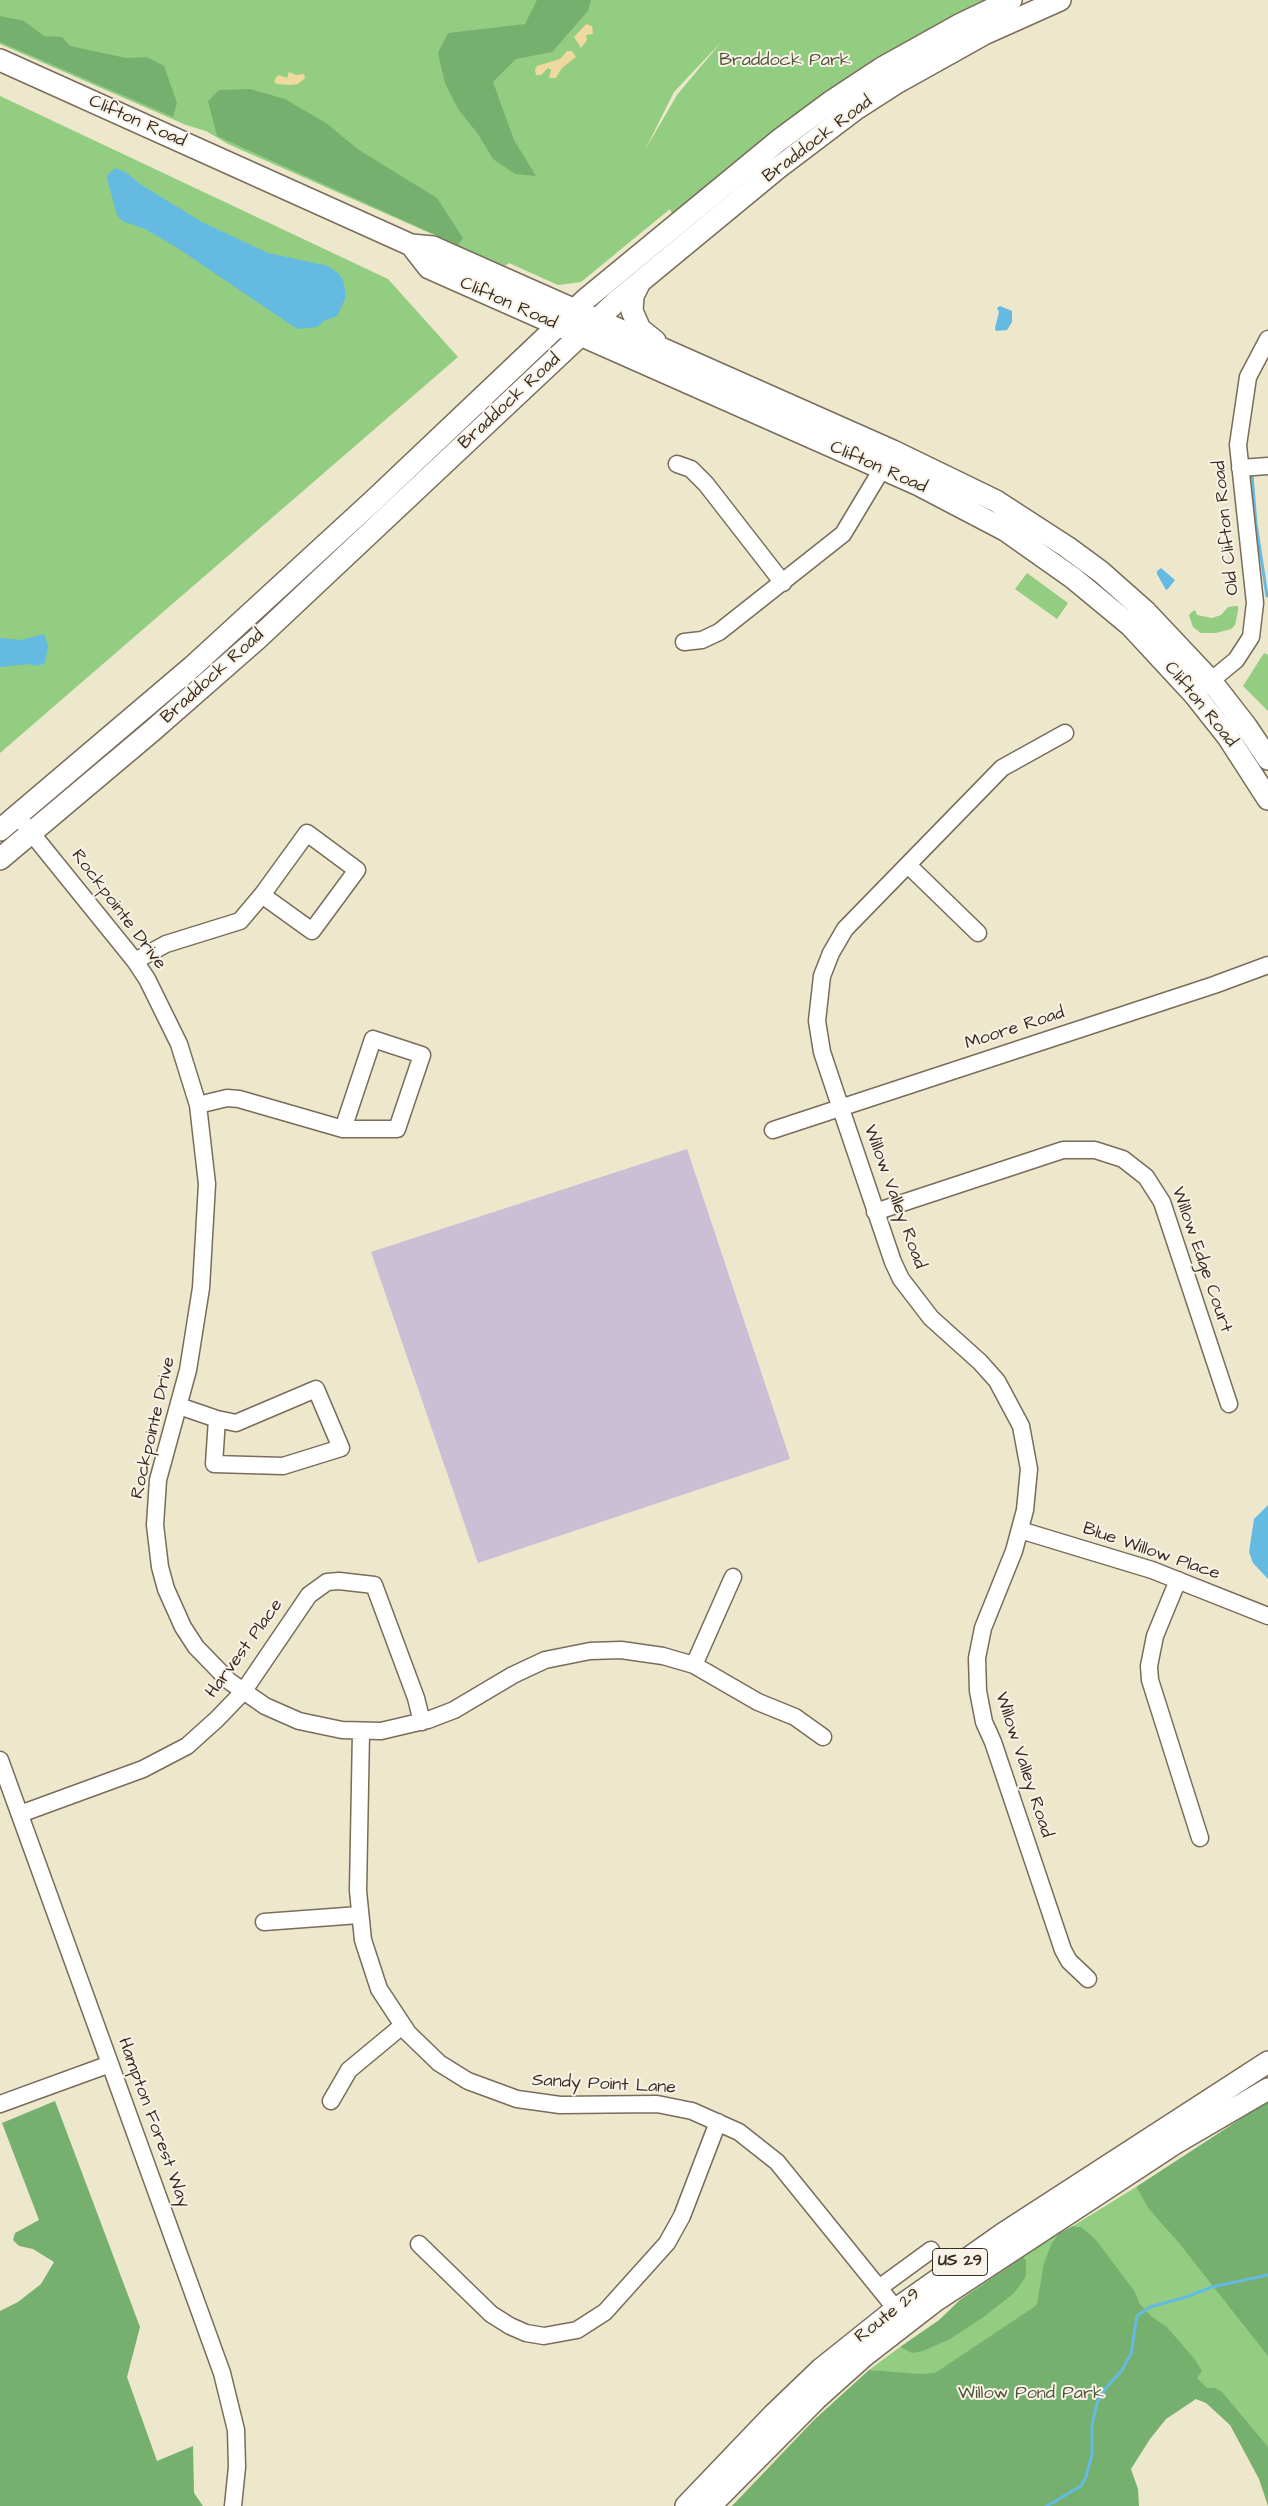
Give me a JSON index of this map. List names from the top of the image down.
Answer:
{
  "streets": {
    "main road": [
      "Clifton Road",
      "Braddock Road",
      "US 29",
      "Route 29"
    ],
    "street": [
      "Old Clifton Road",
      "Rockpointe Drive",
      "Moore Road",
      "Willow Valley Road",
      "Willow Edge Court",
      "Blue Willow Place",
      "Harvest Place",
      "Sandy Point Lane",
      "Hampton Forest Way"
    ]
  },
  "crossings": [
    ["Clifton Road", "Braddock Road"],
    ["Clifton Road", "Old Clifton Road"],
    ["Braddock Road", "Rockpointe Drive"],
    ["Rockpointe Drive", "Harvest Place"],
    ["Rockpointe Drive", "Sandy Point Lane"],
    ["Moore Road", "Willow Valley Road"],
    ["Willow Valley Road", "Willow Edge Court"],
    ["Willow Valley Road", "Blue Willow Place"],
    ["Harvest Place", "Hampton Forest Way"],
    ["Sandy Point Lane", "Route 29"]
  ],
  "parks": ["Braddock Park", "Willow Pond Park"]
}
